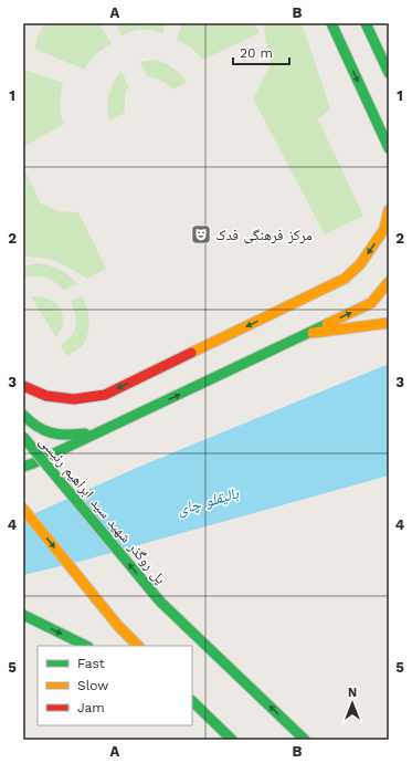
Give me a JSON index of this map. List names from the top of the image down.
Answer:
{
  "streets": {
    "main road": ["پل روگذر شهید سید ابراهیم رئیسی"]
  },
  "water": ["بالیقلو چای"],
  "places": {
    "theatre": ["مرکز فرهنگی فدک"]
  },
  "legend": ["Fast", "Slow", "Jam"],
  "scale_bar": "20 m",
  "north": "top",
  "grid": {
    "columns": ["A", "B"],
    "rows": [
      "1",
      "2",
      "3",
      "4",
      "5"
    ]
  }
}
